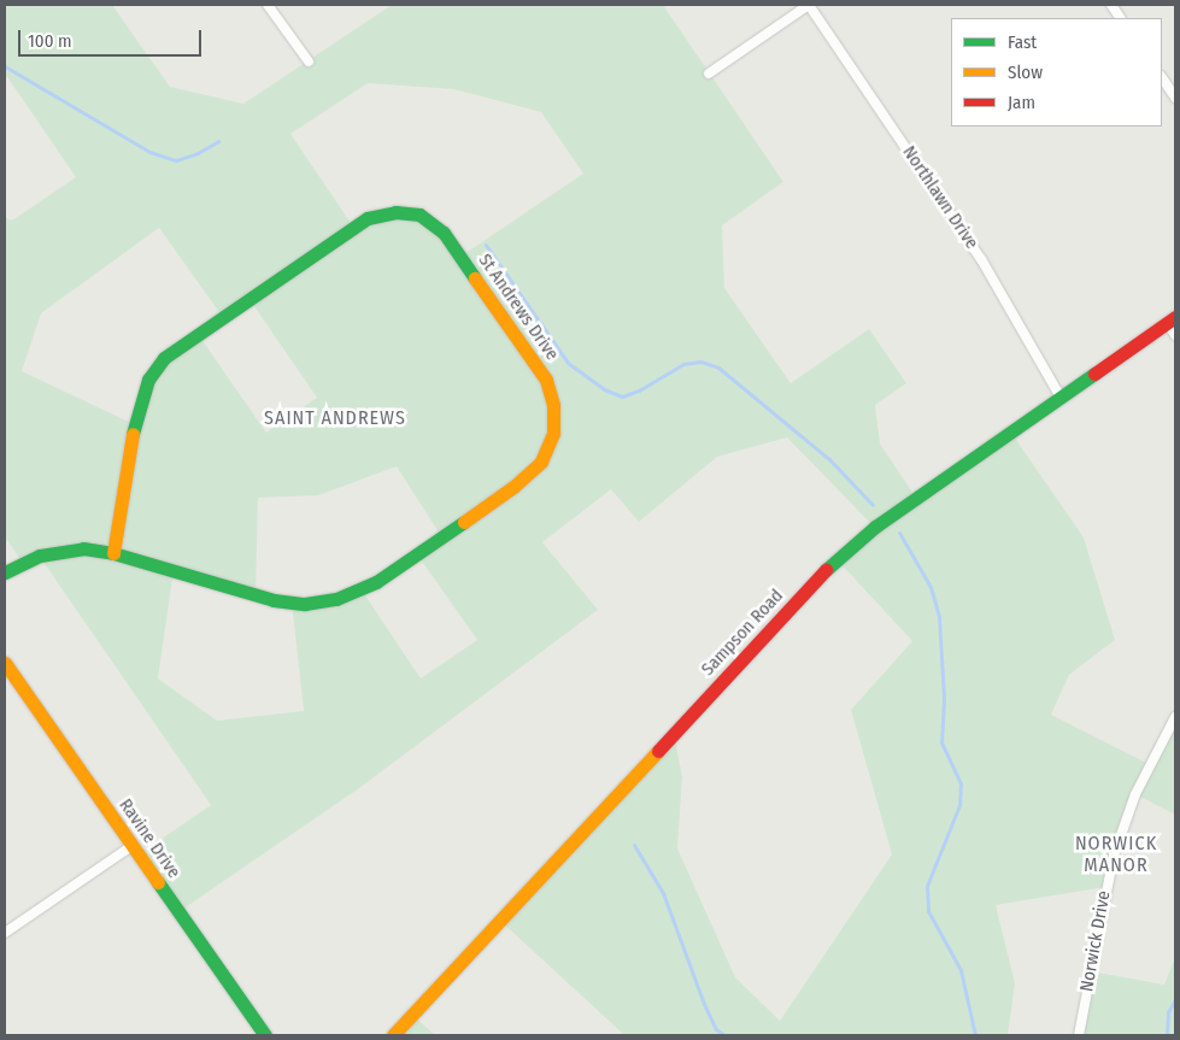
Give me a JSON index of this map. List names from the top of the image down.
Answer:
{
  "streets": {
    "street": [
      "Northlawn Drive",
      "St Andrews Drive",
      "Sampson Road",
      "Ravine Drive",
      "Norwick Drive"
    ]
  },
  "crossings": [
    ["Northlawn Drive", "Sampson Road"]
  ],
  "districts": ["SAINT ANDREWS", "NORWICK MANOR"],
  "legend": ["Fast", "Slow", "Jam"],
  "scale_bar": "100 m"
}
